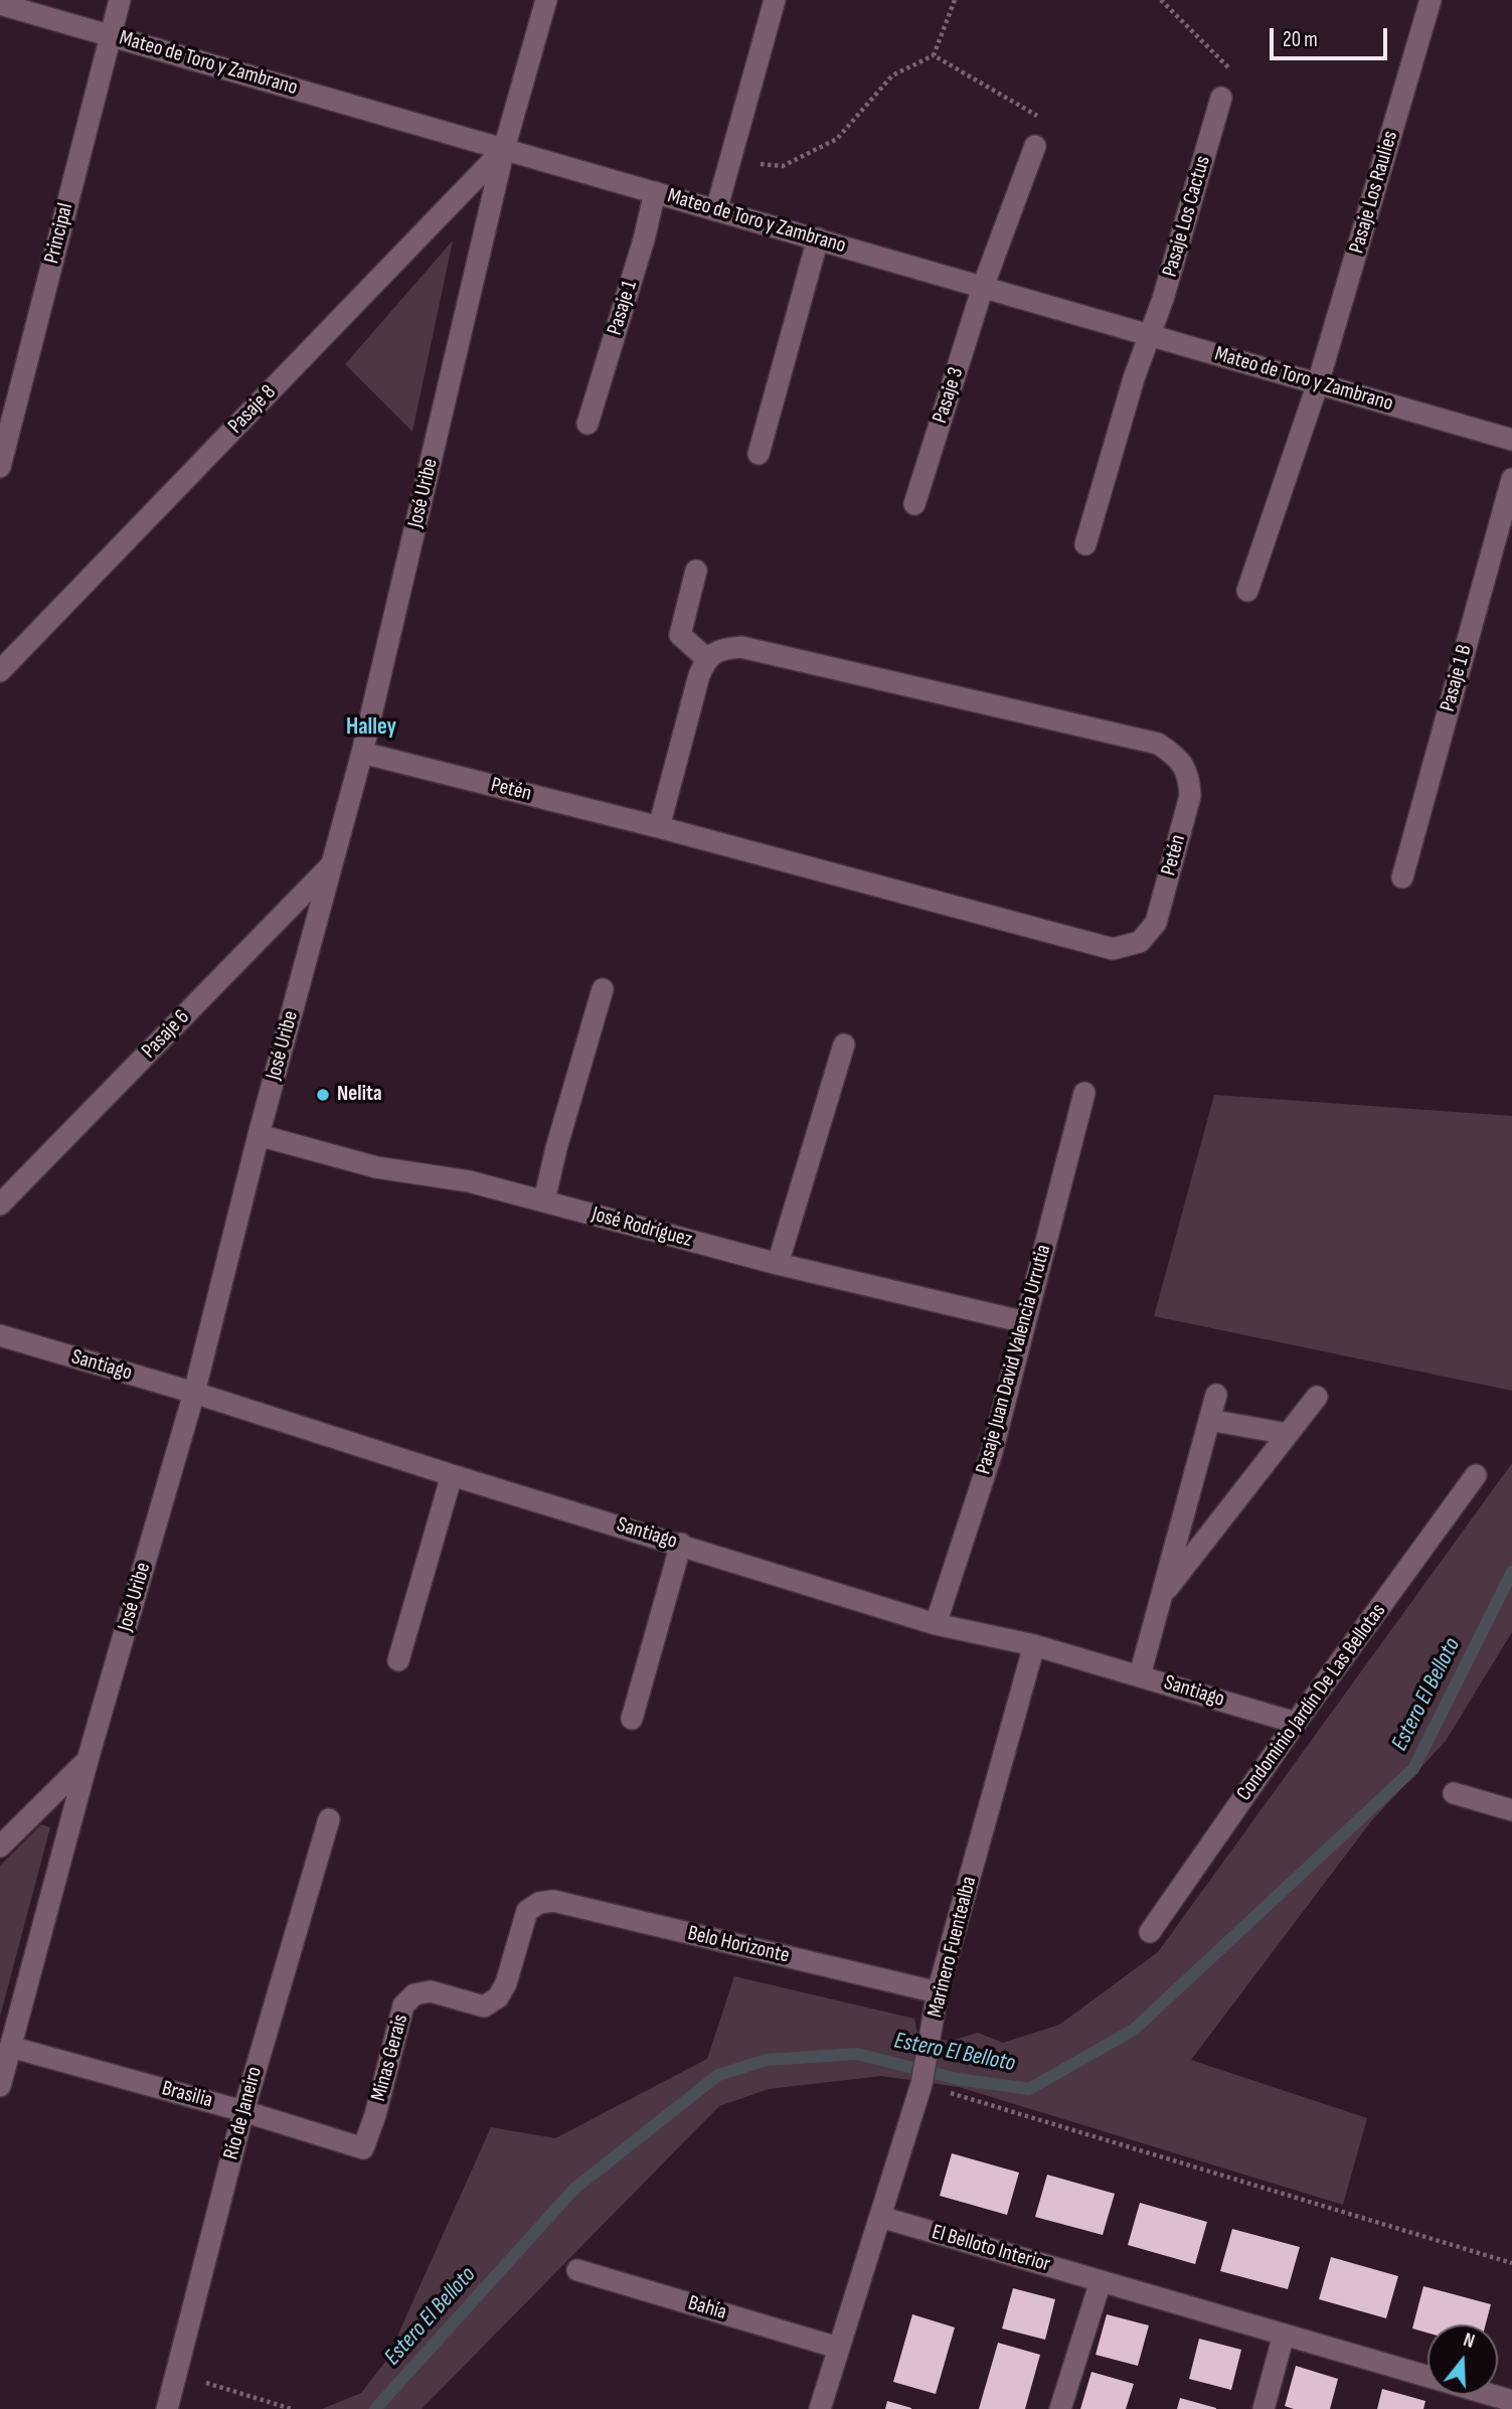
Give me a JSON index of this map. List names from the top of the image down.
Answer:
{
  "streets": {
    "street": [
      "Mateo de Toro y Zambrano",
      "Pasaje Los Raulies",
      "Pasaje Los Cactus",
      "Principal",
      "Pasaje 1",
      "Pasaje 3",
      "Pasaje 8",
      "José Uribe",
      "Pasaje 1 B",
      "Petén",
      "Pasaje 6",
      "José Rodríguez",
      "Pasaje Juan David Valencia Urrutia",
      "Santiago",
      "Condominio Jardín De Las Bellotas",
      "Belo Horizonte",
      "Marinero Fuentealba",
      "Minas Gerais",
      "Brasilia",
      "Río de Janeiro",
      "El Belloto Interior",
      "Bahía"
    ]
  },
  "crossings": [
    ["Mateo de Toro y Zambrano", "Pasaje Los Raulies"],
    ["Mateo de Toro y Zambrano", "Pasaje Los Cactus"],
    ["Mateo de Toro y Zambrano", "Principal"],
    ["Mateo de Toro y Zambrano", "Pasaje 1"],
    ["Mateo de Toro y Zambrano", "Pasaje 3"],
    ["Mateo de Toro y Zambrano", "Pasaje 8"],
    ["Mateo de Toro y Zambrano", "José Uribe"],
    ["Pasaje 8", "José Uribe"],
    ["José Uribe", "Petén"],
    ["José Uribe", "Pasaje 6"],
    ["José Uribe", "José Rodríguez"],
    ["José Uribe", "Santiago"],
    ["José Uribe", "Brasilia"],
    ["José Rodríguez", "Pasaje Juan David Valencia Urrutia"],
    ["Pasaje Juan David Valencia Urrutia", "Santiago"],
    ["Santiago", "Condominio Jardín De Las Bellotas"],
    ["Santiago", "Marinero Fuentealba"],
    ["Belo Horizonte", "Marinero Fuentealba"],
    ["Belo Horizonte", "Minas Gerais"],
    ["Marinero Fuentealba", "El Belloto Interior"],
    ["Marinero Fuentealba", "Bahía"],
    ["Minas Gerais", "Brasilia"],
    ["Brasilia", "Río de Janeiro"]
  ],
  "districts": ["Halley"],
  "water": ["Estero El Belloto"],
  "places": ["Nelita"],
  "scale_bar": "20 m",
  "north": "top"
}
